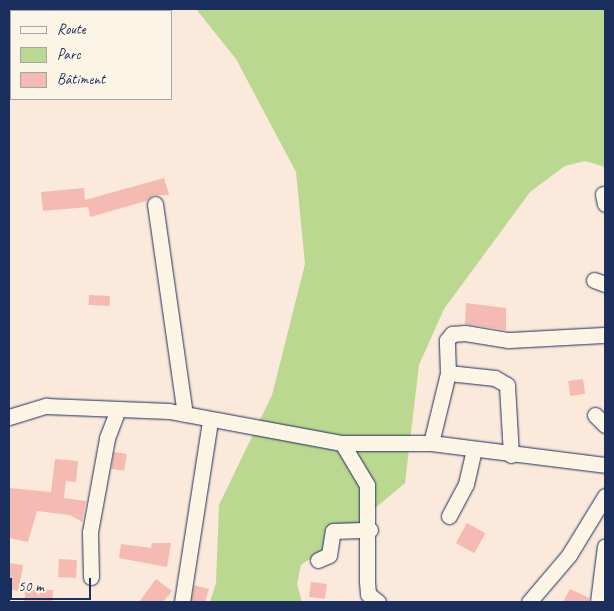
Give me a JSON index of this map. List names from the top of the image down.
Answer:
{
  "legend": ["Route", "Parc", "Bâtiment"],
  "scale_bar": "50 m"
}
